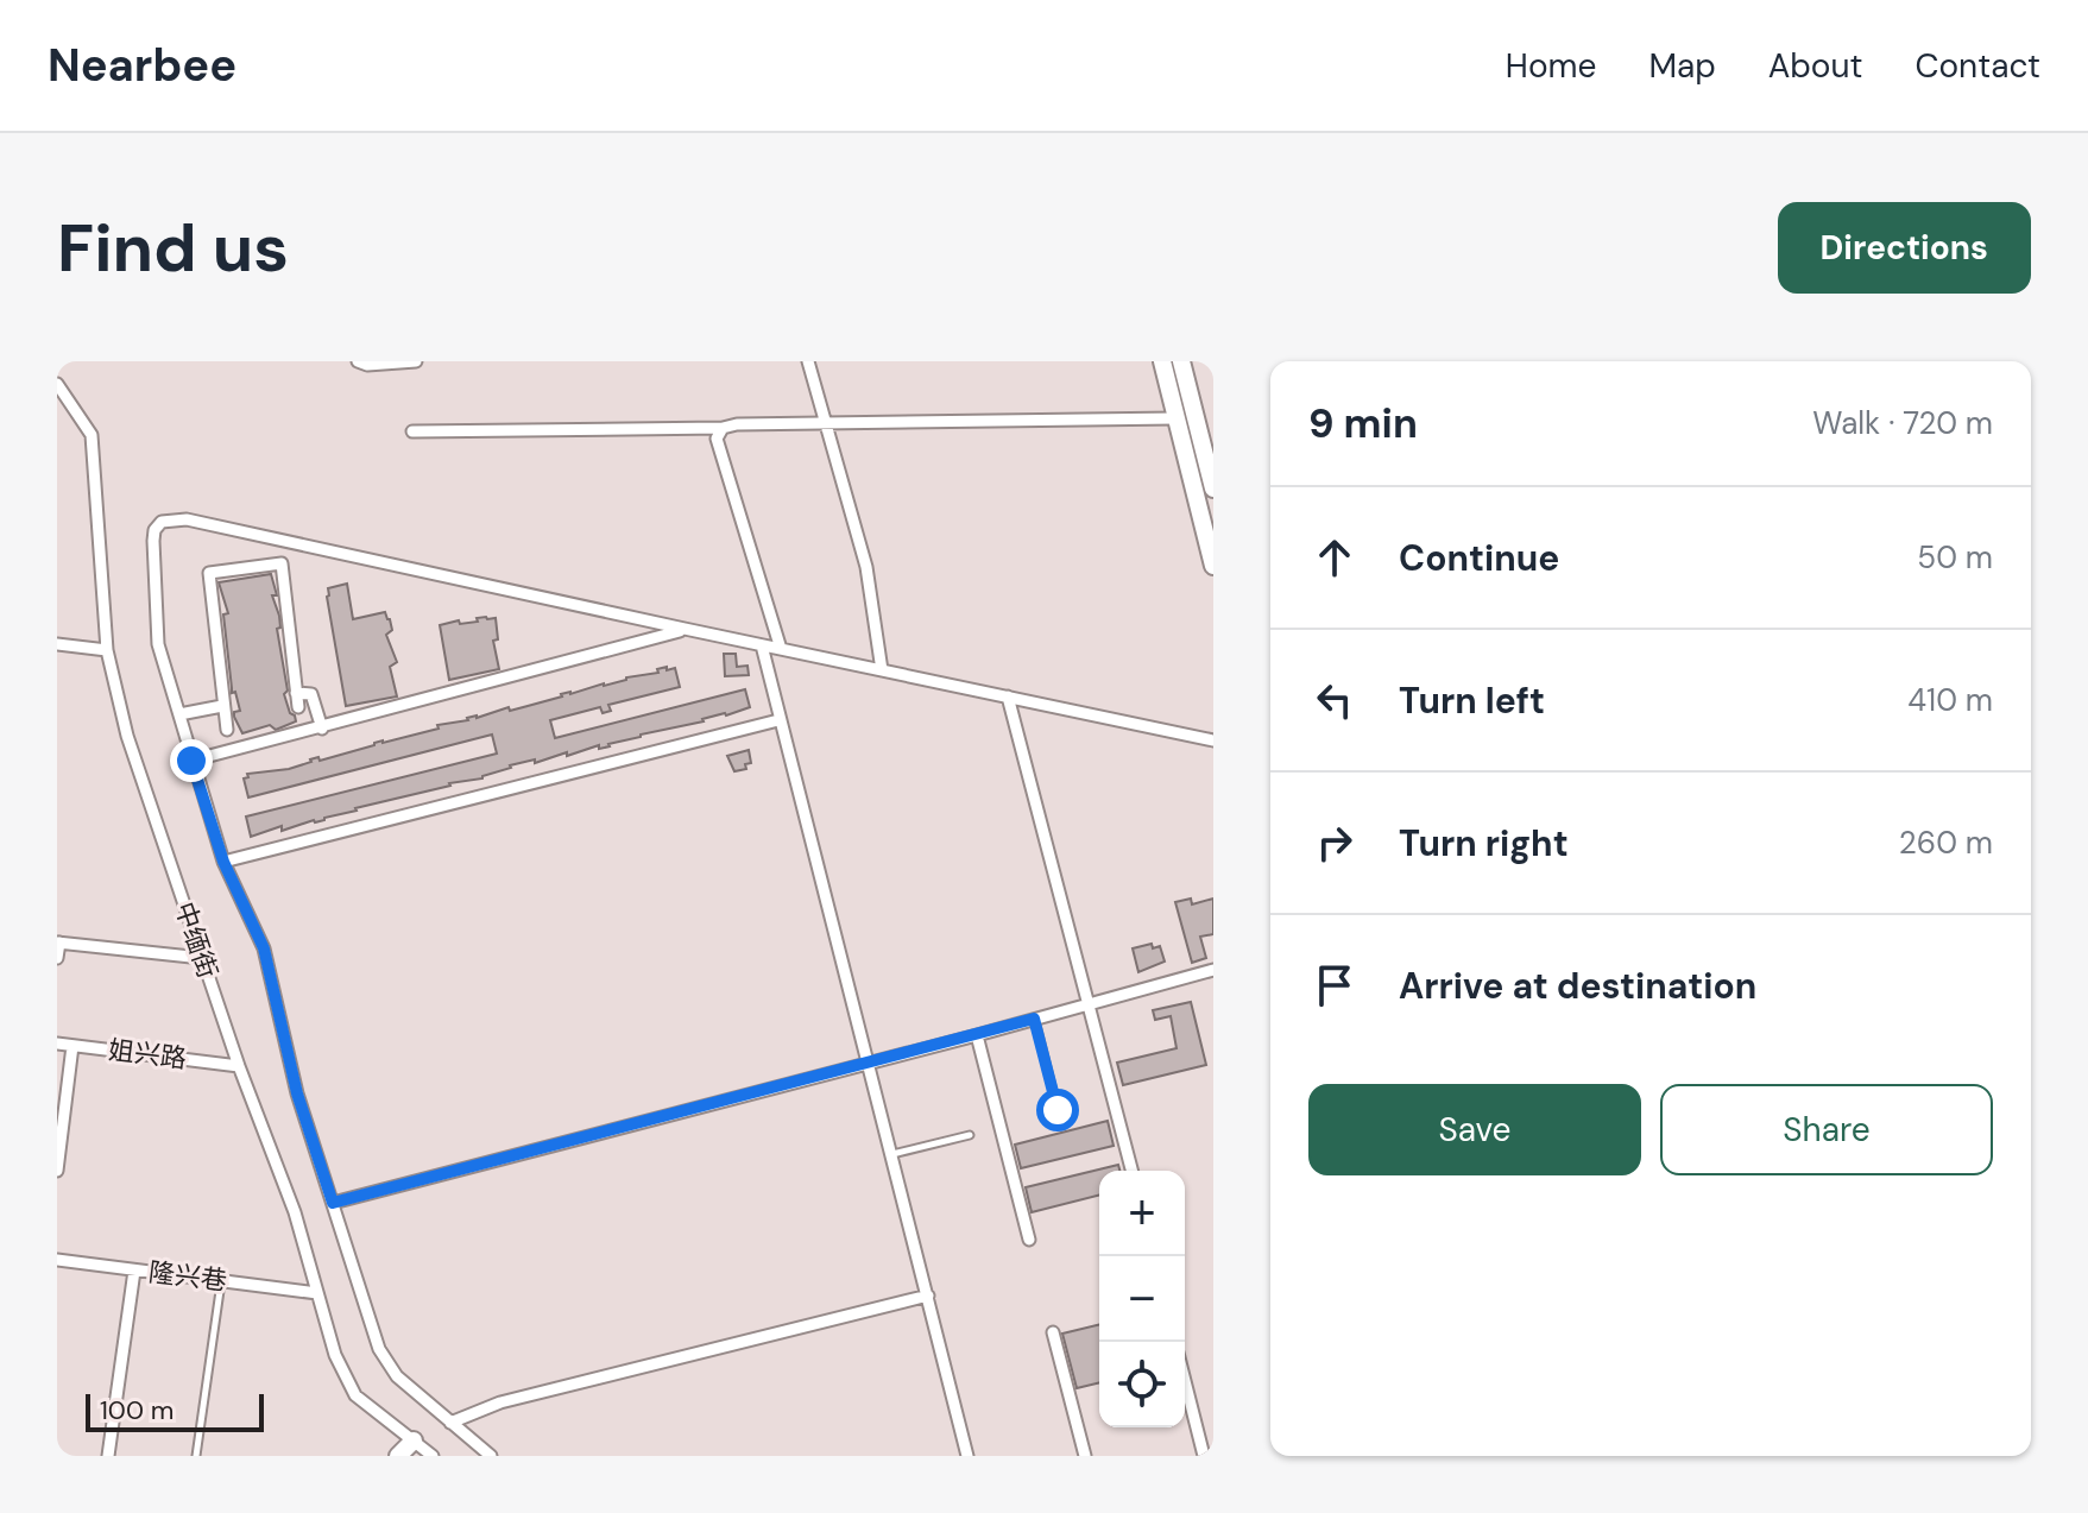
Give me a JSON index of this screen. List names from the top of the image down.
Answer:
{
  "streets": {
    "street": ["中缅街", "姐兴路", "隆兴巷"]
  },
  "crossings": [
    ["中缅街", "姐兴路"],
    ["中缅街", "隆兴巷"]
  ],
  "scale_bar": "100 m",
  "page": {
    "header": "Nearbee",
    "nav": [
      "Home",
      "Map",
      "About",
      "Contact"
    ],
    "buttons": [
      "Directions",
      ["Save", "Share"]
    ],
    "title": "Find us",
    "heading": ["9 min", "Walk · 720 m"],
    "list": [
      ["Continue", "50 m"],
      ["Turn left", "410 m"],
      ["Turn right", "260 m"],
      "Arrive at destination"
    ],
    "map_buttons": ["+", "−"],
    "scale": "100 m"
  }
}
